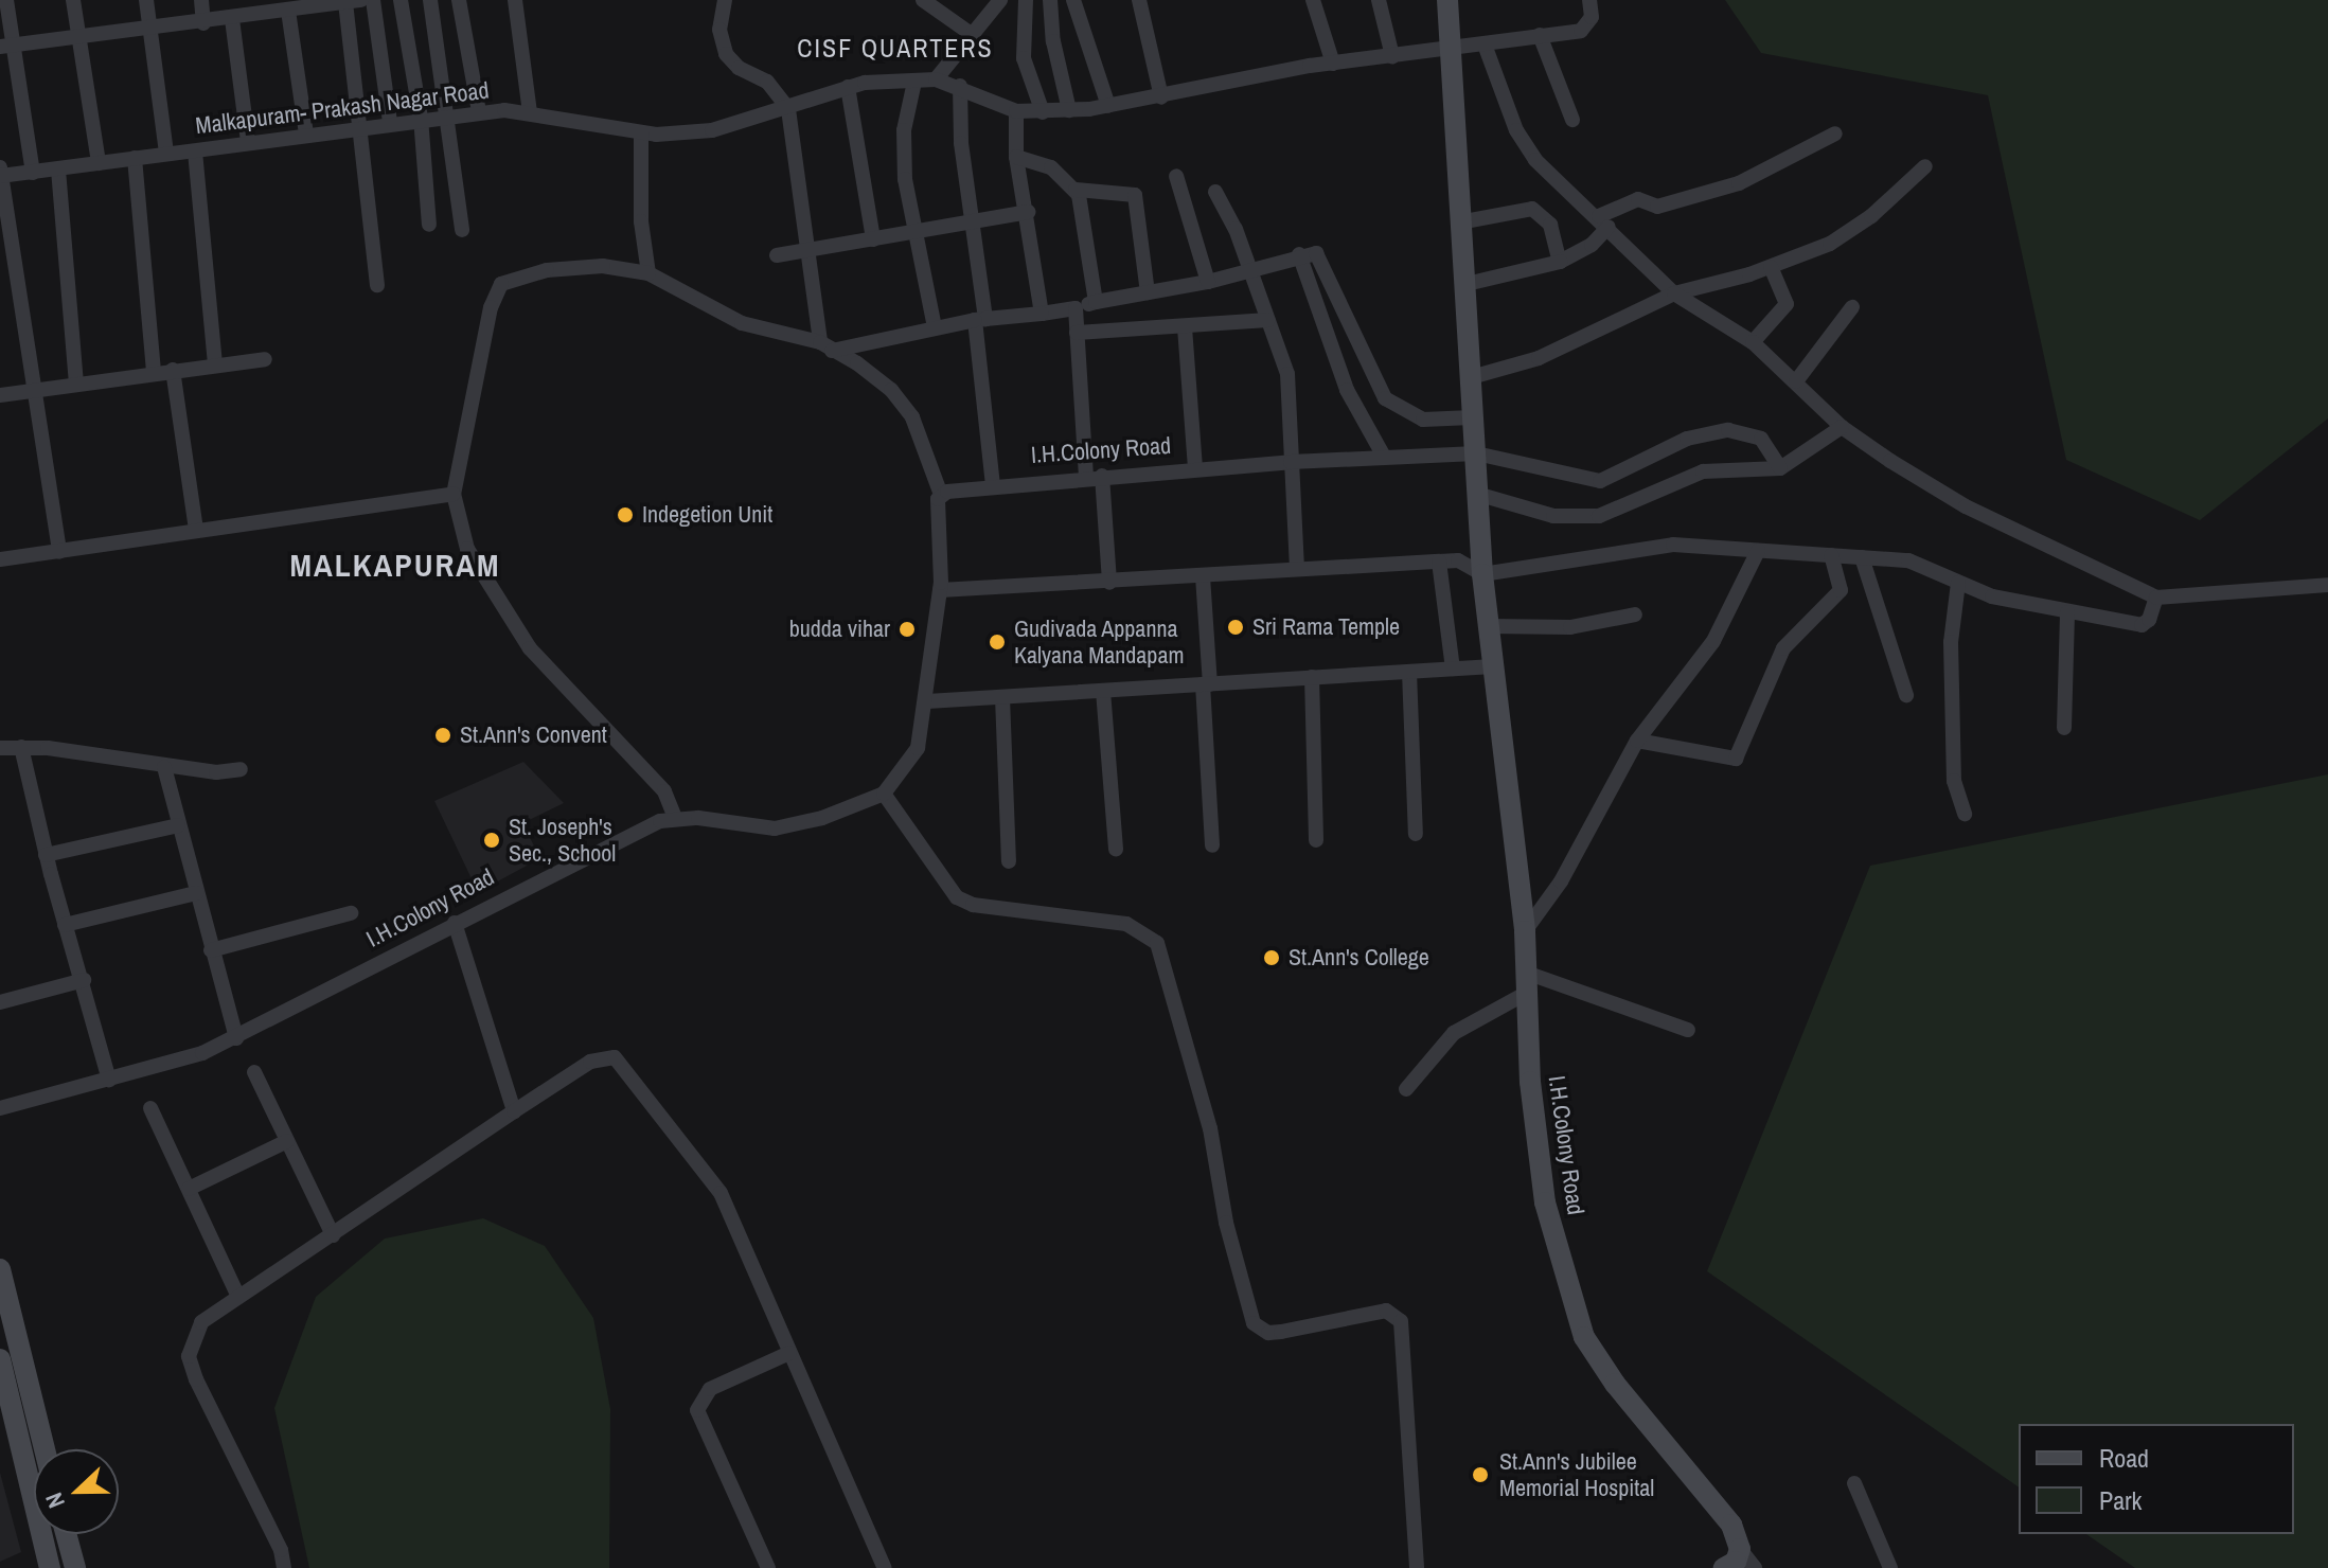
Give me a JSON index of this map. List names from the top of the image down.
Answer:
{
  "streets": {
    "street": ["Malkapuram- Prakash Nagar Road", "I.H.Colony Road"]
  },
  "districts": ["CISF QUARTERS", "MALKAPURAM"],
  "places": [
    "Indegetion Unit",
    "Sri Rama Temple",
    "budda vihar",
    "Gudivada Appanna Kalyana Mandapam",
    "St.Ann's Convent",
    "St. Joseph's Sec., School",
    "St.Ann's College",
    "St.Ann's Jubilee Memorial Hospital"
  ],
  "legend": ["Road", "Park"],
  "north": "left"
}
